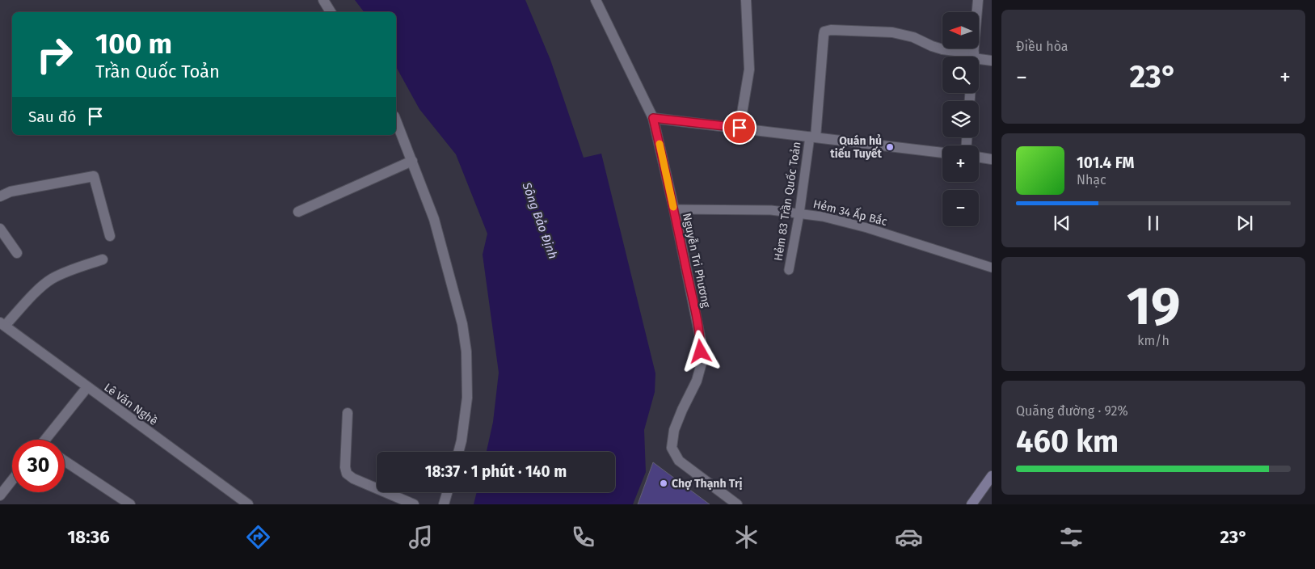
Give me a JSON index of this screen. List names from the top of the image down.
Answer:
{
  "streets": {
    "street": ["Nguyễn Tri Phương", "Lê Văn Nghề"],
    "lane": ["Hẻm 83 Trần Quốc Toản", "Hẻm 34 Ấp Bắc"]
  },
  "crossings": [
    ["Hẻm 83 Trần Quốc Toản", "Hẻm 34 Ấp Bắc"],
    ["Hẻm 34 Ấp Bắc", "Nguyễn Tri Phương"]
  ],
  "water": ["Sông Bảo Định"],
  "places": ["Quán hủ tiếu Tuyết", "Chợ Thạnh Trị"],
  "north": "left",
  "page": {
    "tile": [
      "Điều hòa",
      ["19", "km/h"],
      ["Quãng đường · 92%", "460 km"]
    ],
    "map_buttons": ["+", "−"],
    "turn": ["100 m", "Trần Quốc Toản"],
    "heat": ["−", "23°", "+"],
    "then": "Sau đó",
    "song": ["101.4 FM", "Nhạc"],
    "limit": "30",
    "trip": "18:37 · 1 phút · 140 m",
    "tabs": ["18:36", "23°"]
  }
}
